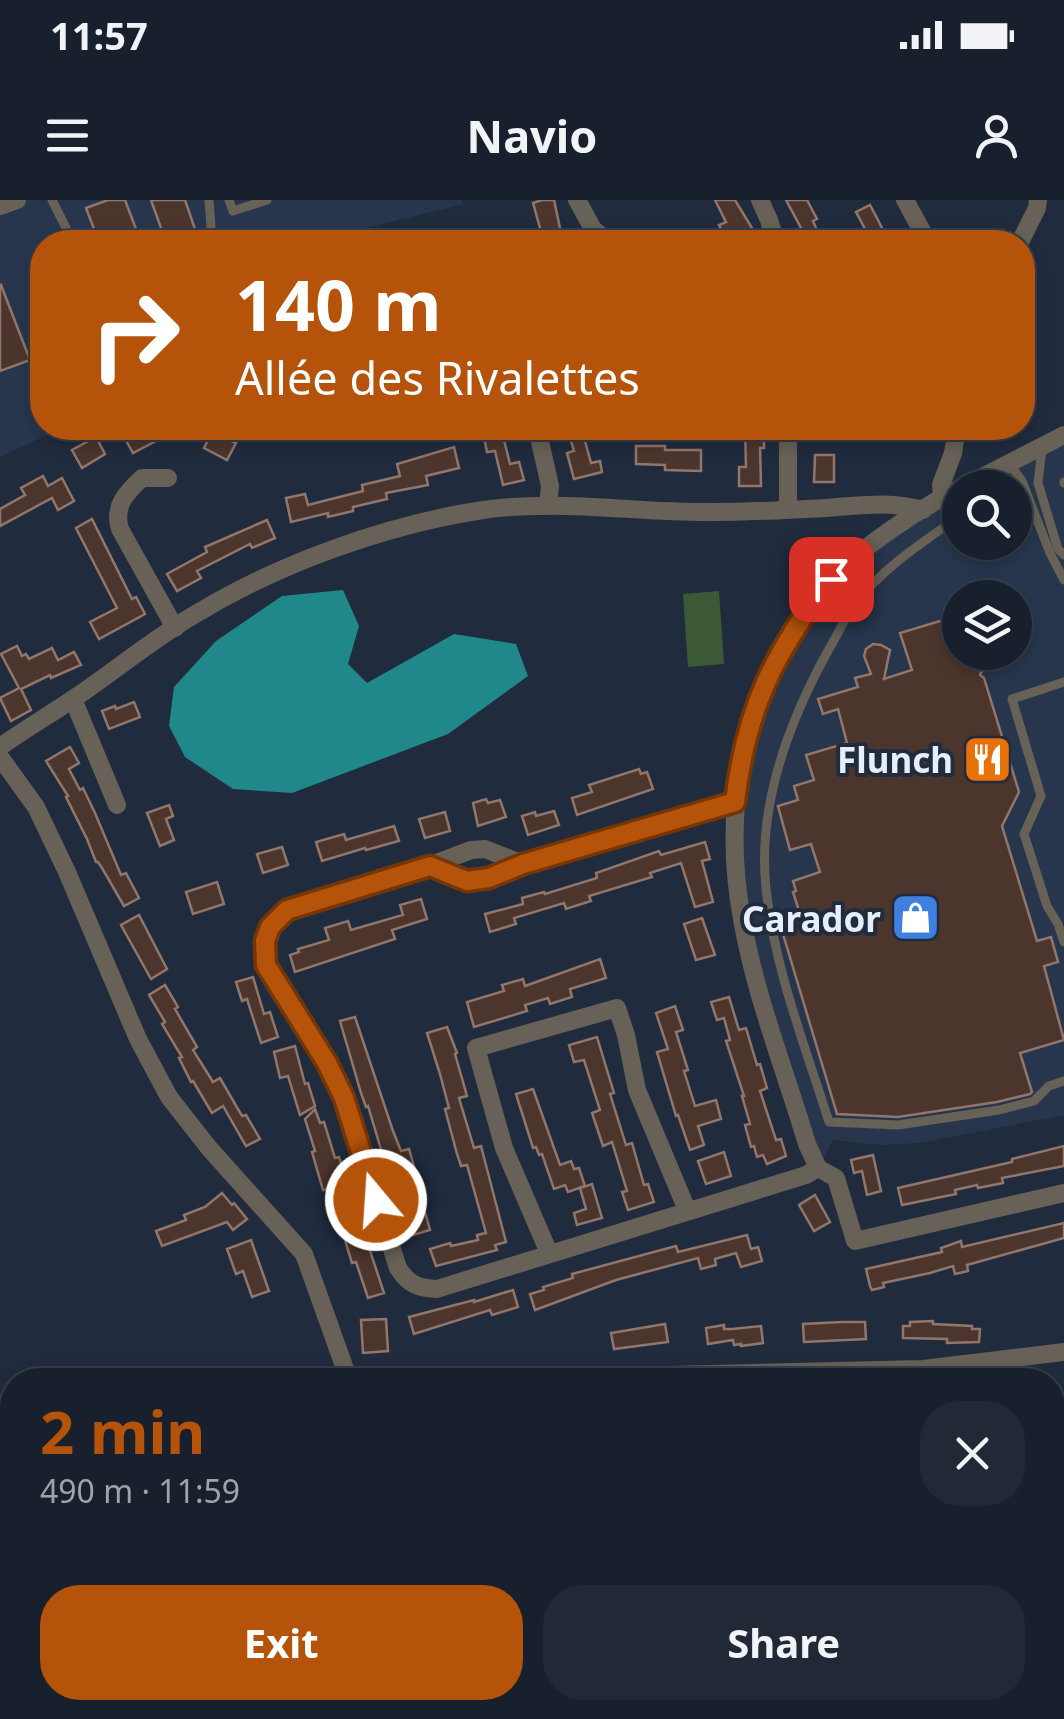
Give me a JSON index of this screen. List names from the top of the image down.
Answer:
{
  "places": {
    "restaurant": ["Flunch"],
    "shop": ["Carador"]
  },
  "page": {
    "status": "11:57",
    "header": "Navio",
    "turn": ["140 m", "Allée des Rivalettes"],
    "heading": ["2 min", "490 m · 11:59"],
    "buttons": ["Exit", "Share"]
  }
}
